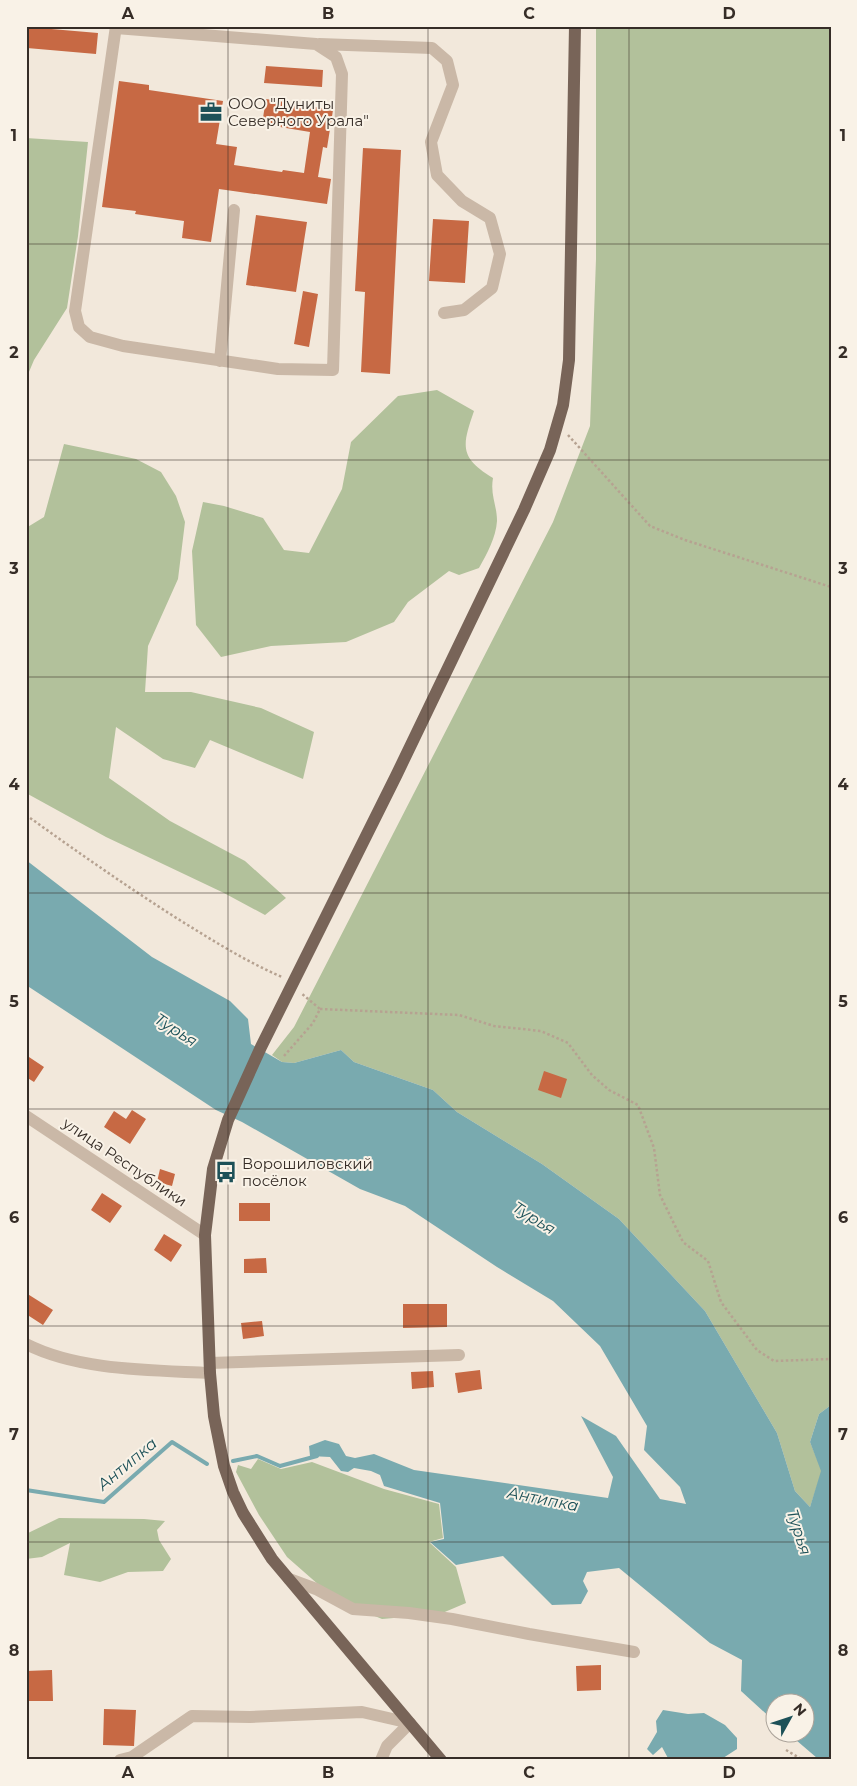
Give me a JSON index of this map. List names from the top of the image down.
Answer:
{
  "streets": {
    "street": ["улица Республики"]
  },
  "water": ["Турья", "Антипка"],
  "places": {
    "office": ["ООО \"Дуниты Северного Урала\""],
    "bus stop": ["Ворошиловский посёлок"]
  },
  "north": "top right",
  "grid": {
    "columns": [
      "A",
      "B",
      "C",
      "D"
    ],
    "rows": [
      "1",
      "2",
      "3",
      "4",
      "5",
      "6",
      "7",
      "8"
    ]
  }
}
